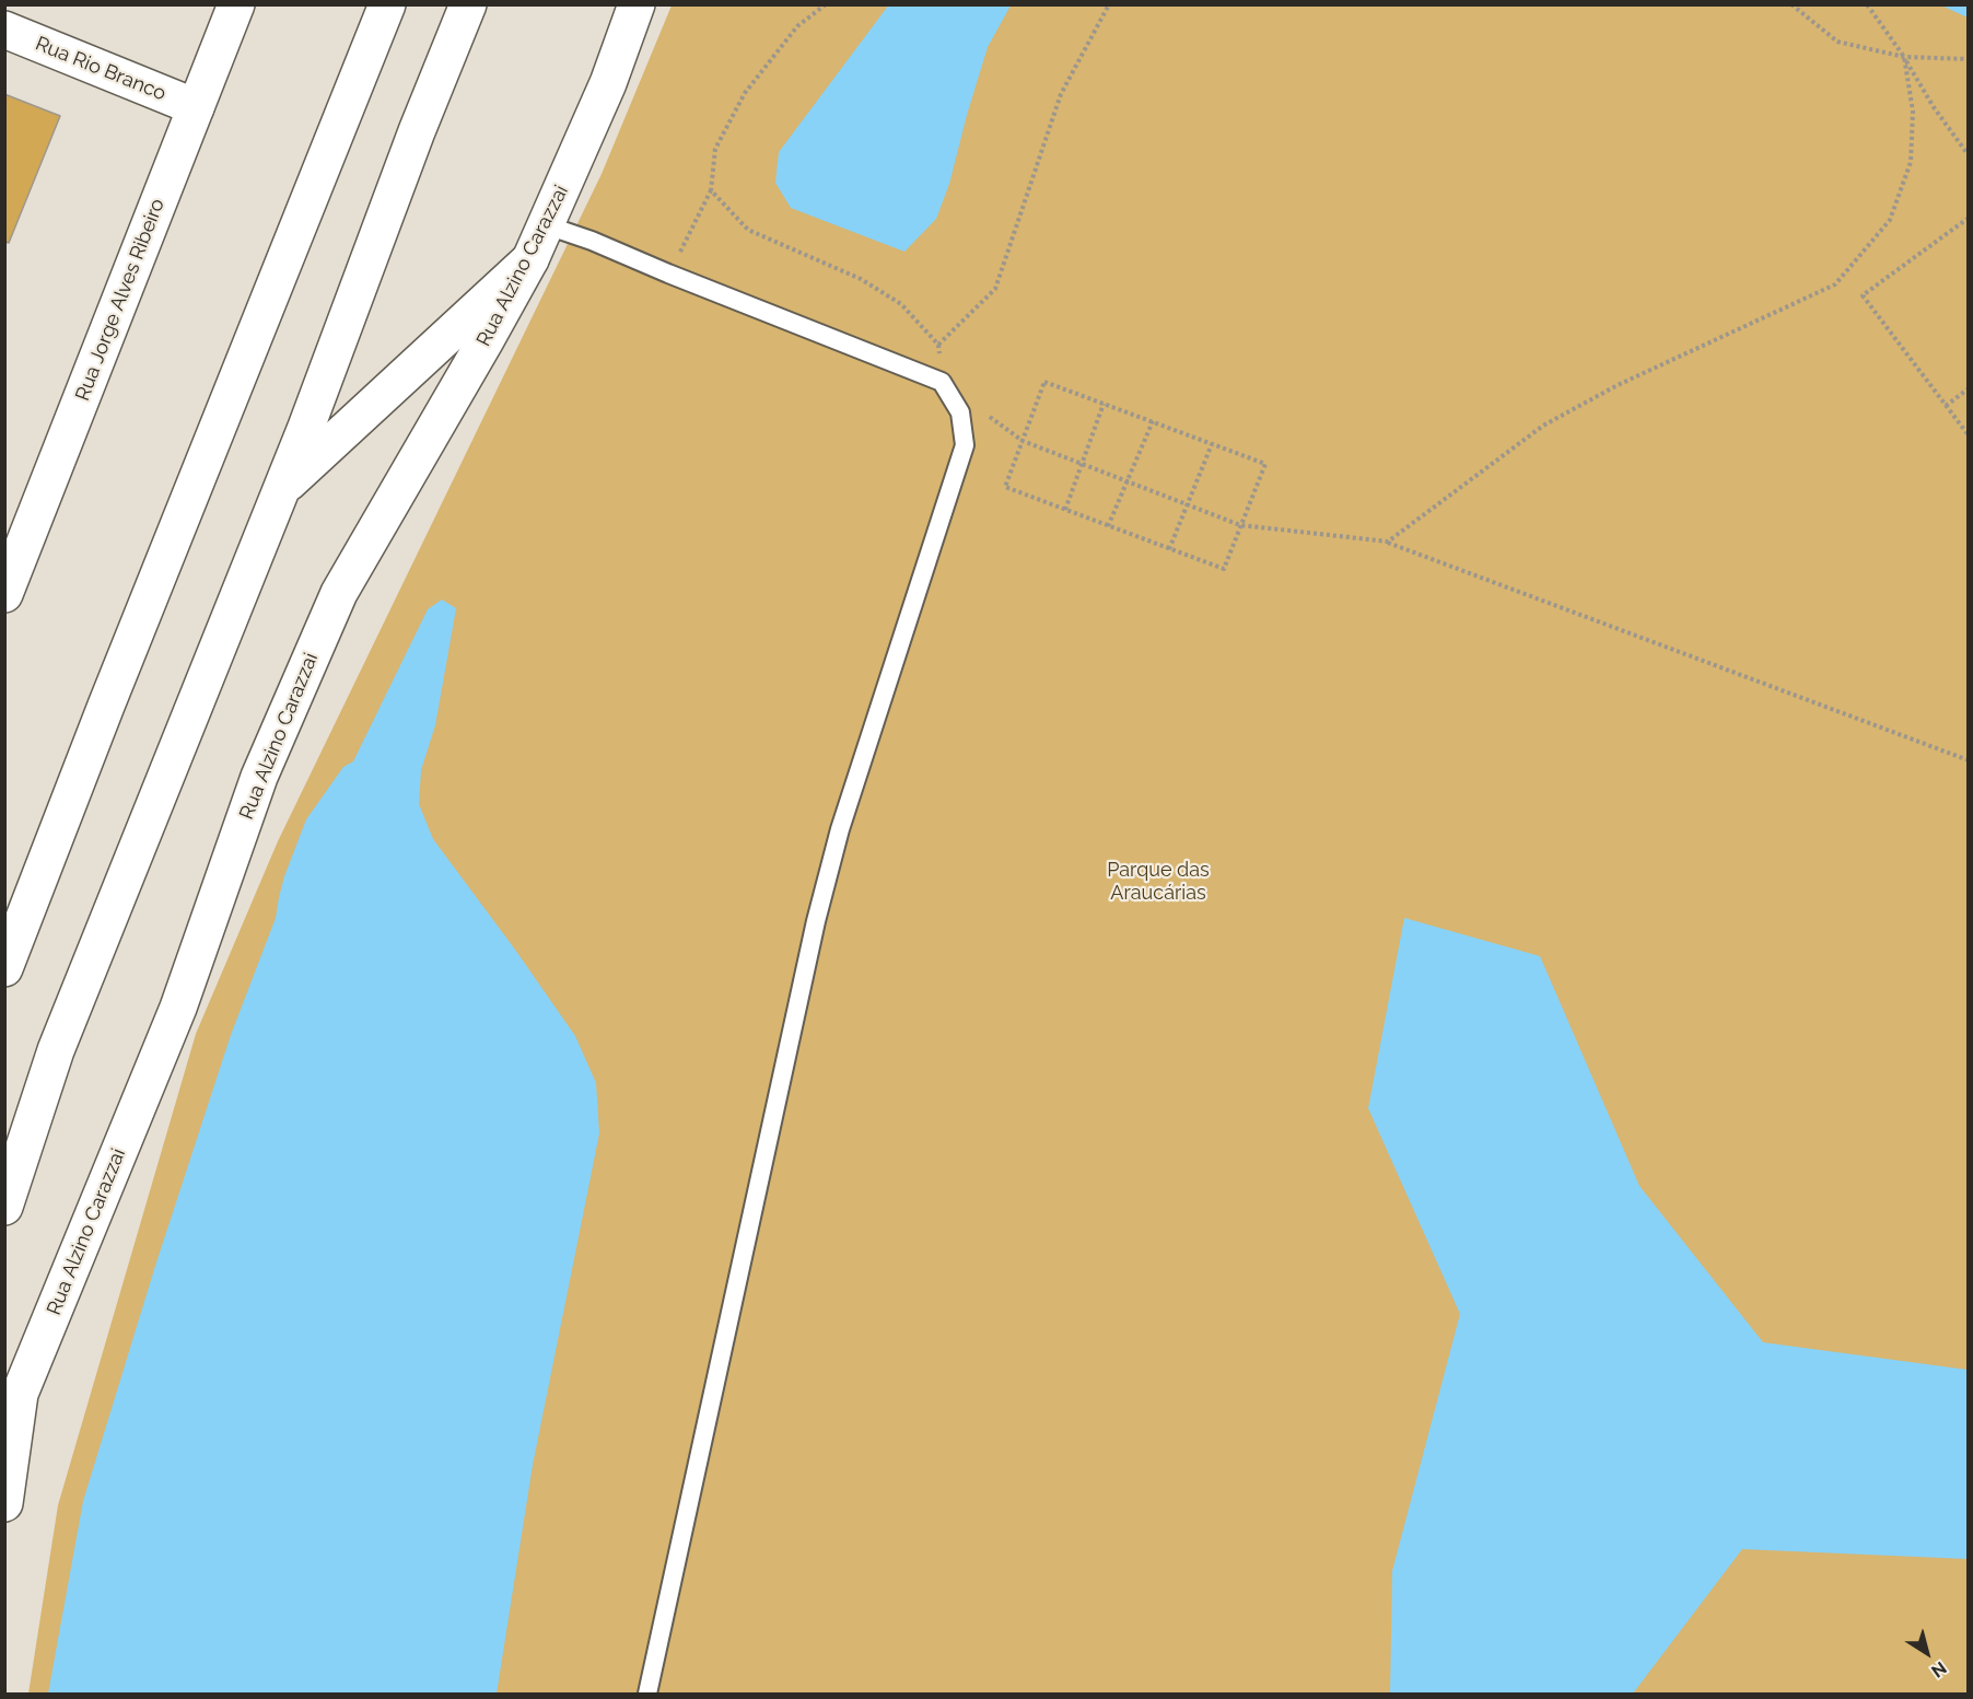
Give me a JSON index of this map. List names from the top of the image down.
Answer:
{
  "streets": {
    "main road": ["Rua Rio Branco", "Rua Alzino Carazzai", "Rua Jorge Alves Ribeiro"]
  },
  "crossings": [
    ["Rua Rio Branco", "Rua Jorge Alves Ribeiro"]
  ],
  "parks": ["Parque das Araucárias"],
  "north": "bottom right"
}
